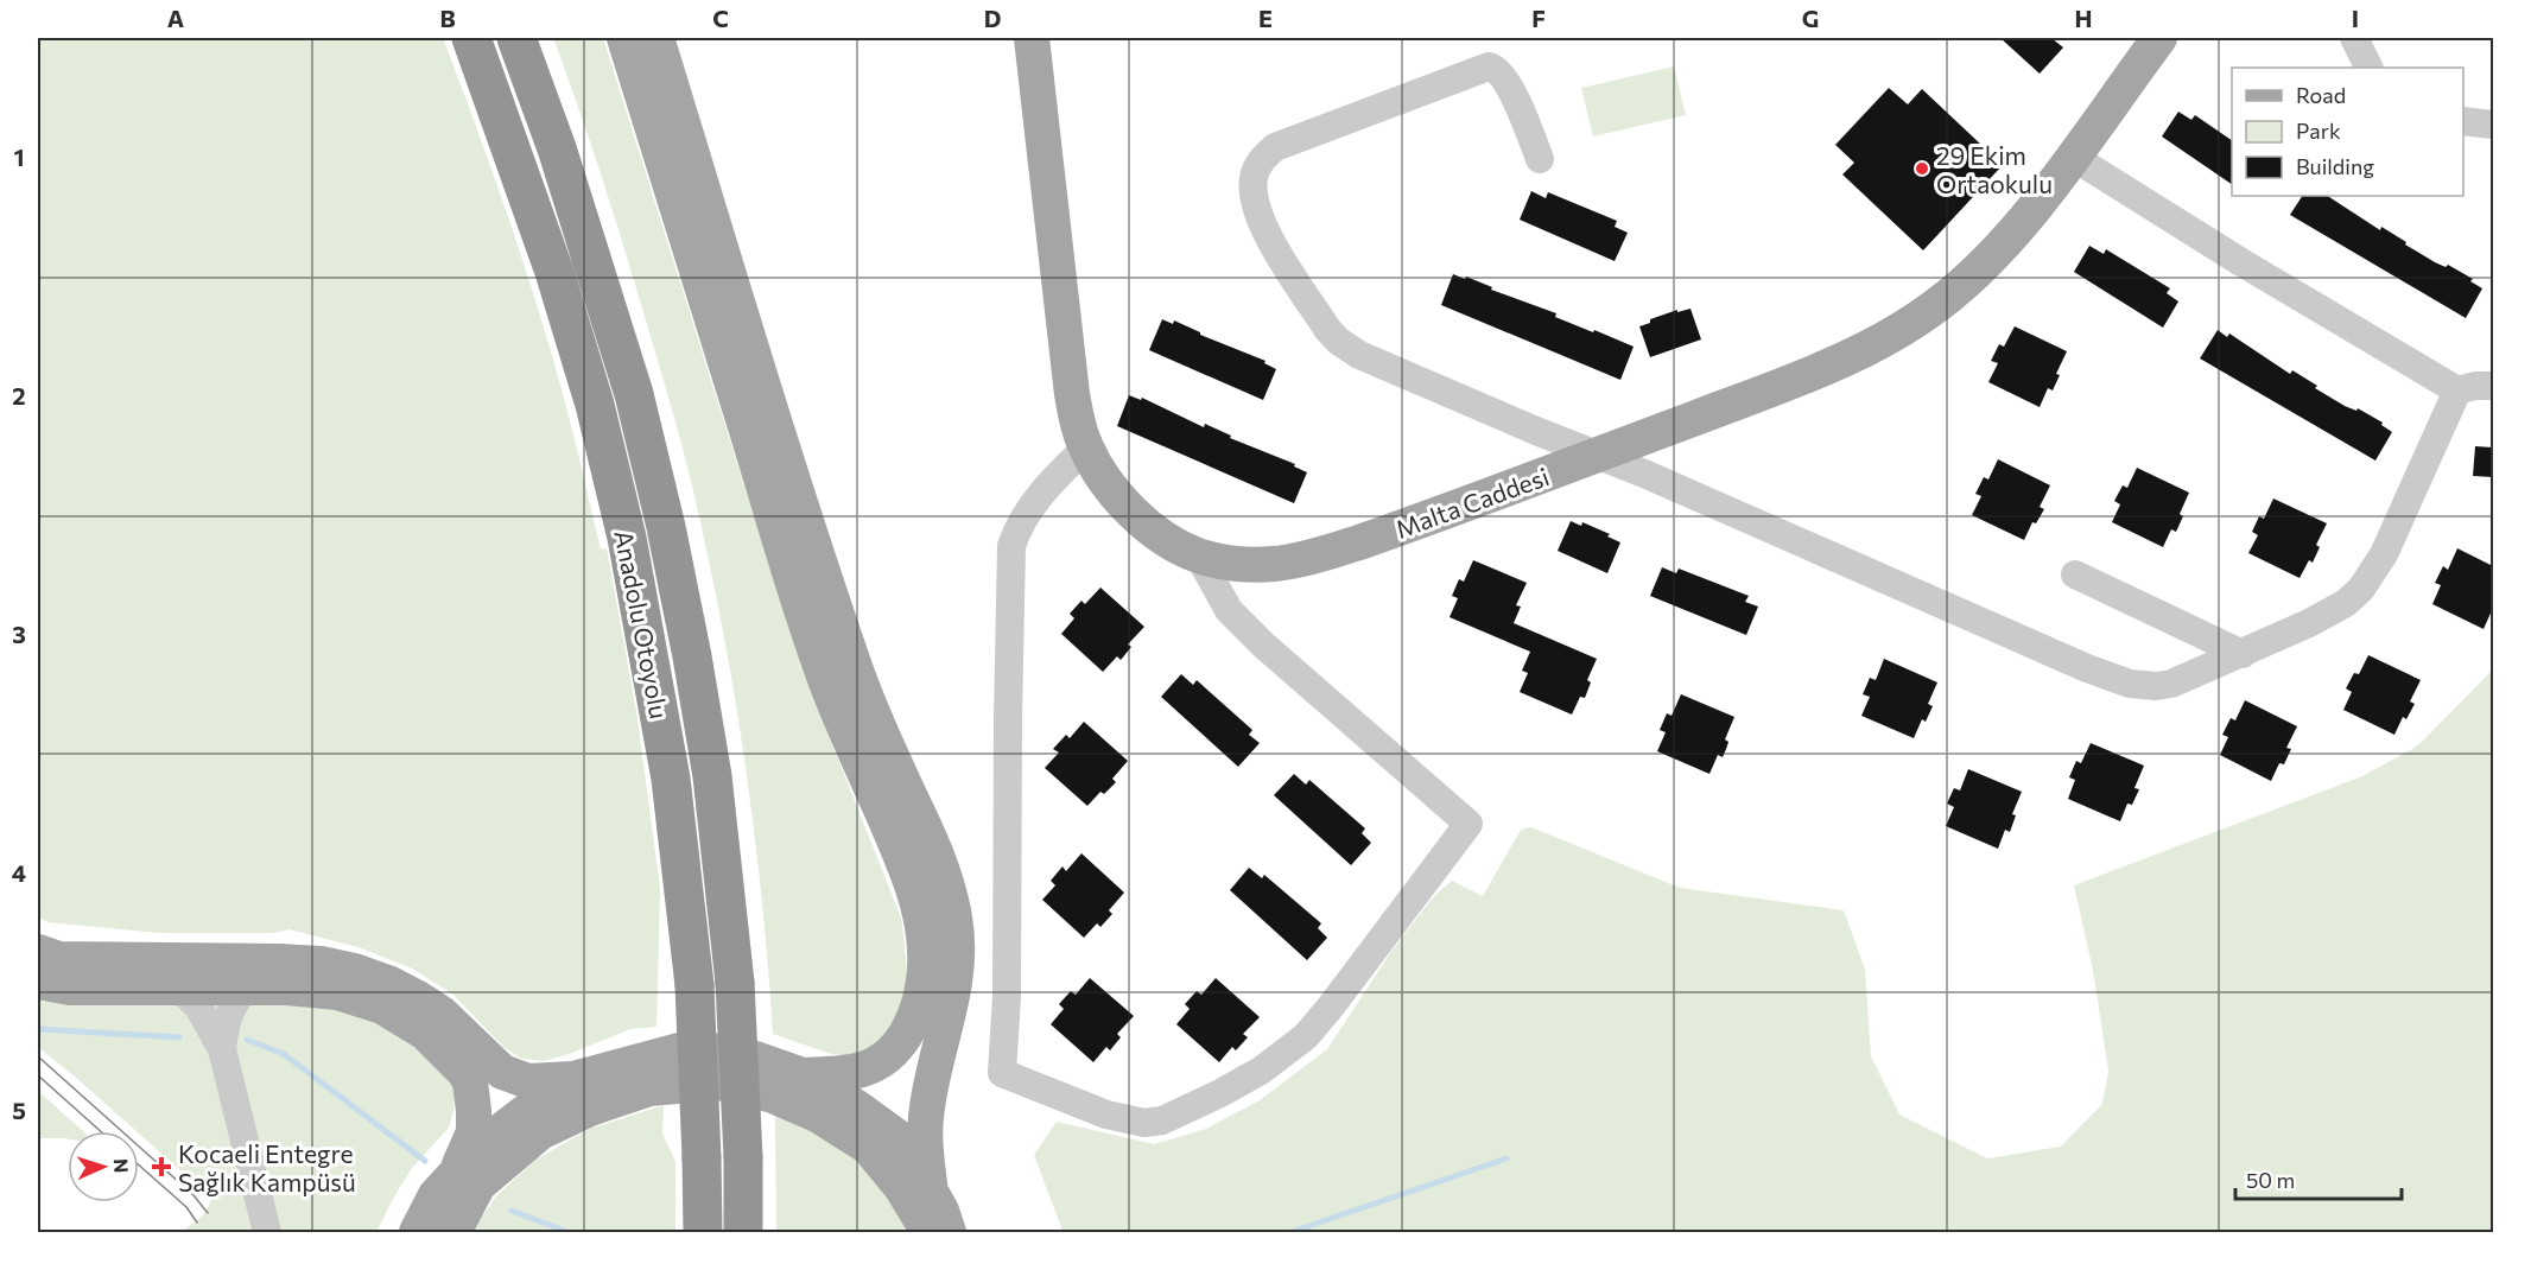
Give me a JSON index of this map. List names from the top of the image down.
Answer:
{
  "streets": {
    "highway": ["Anadolu Otoyolu"],
    "main road": ["Malta Caddesi"]
  },
  "places": {
    "other": ["29 Ekim Ortaokulu"],
    "health": ["Kocaeli Entegre Sağlık Kampüsü"]
  },
  "legend": ["Road", "Park", "Building"],
  "scale_bar": "50 m",
  "north": "right",
  "grid": {
    "columns": [
      "A",
      "B",
      "C",
      "D",
      "E",
      "F",
      "G",
      "H",
      "I"
    ],
    "rows": [
      "1",
      "2",
      "3",
      "4",
      "5"
    ]
  }
}
